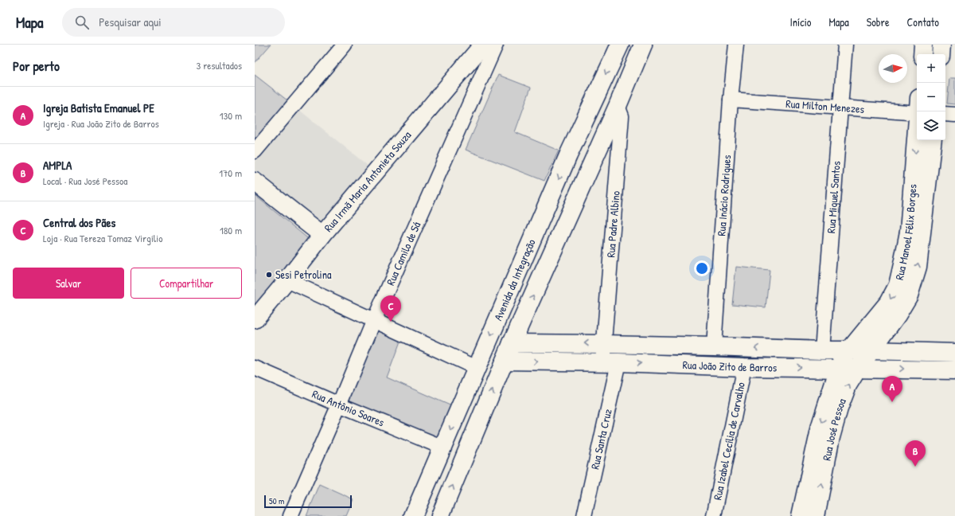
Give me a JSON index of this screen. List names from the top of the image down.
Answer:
{
  "streets": {
    "street": [
      "Rua Milton Menezes",
      "Rua Irmã Maria Antonieta Souza",
      "Rua Inácio Rodrigues",
      "Rua Miguel Santos",
      "Rua Padre Albino",
      "Rua Manoel Félix Borges",
      "Rua Camilo de Sá",
      "Avenida da Integração",
      "Rua João Zito de Barros",
      "Rua Antônio Soares",
      "Rua José Pessoa",
      "Rua Santa Cruz",
      "Rua Izabel Cecília de Carvalho"
    ]
  },
  "crossings": [
    ["Rua Milton Menezes", "Rua Inácio Rodrigues"],
    ["Rua Milton Menezes", "Rua Miguel Santos"],
    ["Rua Inácio Rodrigues", "Rua João Zito de Barros"],
    ["Rua Miguel Santos", "Rua João Zito de Barros"],
    ["Rua Padre Albino", "Avenida da Integração"],
    ["Rua Padre Albino", "Rua João Zito de Barros"],
    ["Rua Padre Albino", "Rua Santa Cruz"],
    ["Rua Manoel Félix Borges", "Rua João Zito de Barros"],
    ["Rua Manoel Félix Borges", "Rua José Pessoa"],
    ["Rua Camilo de Sá", "Rua Antônio Soares"],
    ["Avenida da Integração", "Rua João Zito de Barros"],
    ["Avenida da Integração", "Rua Antônio Soares"],
    ["Rua João Zito de Barros", "Rua José Pessoa"],
    ["Rua João Zito de Barros", "Rua Santa Cruz"],
    ["Rua João Zito de Barros", "Rua Izabel Cecília de Carvalho"]
  ],
  "places": ["Sesi Petrolina"],
  "scale_bar": "50 m",
  "north": "right",
  "page": {
    "header": "Mapa",
    "search": "Pesquisar aqui",
    "nav": [
      "Início",
      "Mapa",
      "Sobre",
      "Contato"
    ],
    "heading": ["Por perto", "3 resultados"],
    "map_buttons": ["+", "−"],
    "list": [
      {
        "mark": "A",
        "name": "Igreja Batista Emanuel PE",
        "note": "Igreja · Rua João Zito de Barros",
        "value": "130 m"
      },
      {
        "mark": "B",
        "name": "AMPLA",
        "note": "Local · Rua José Pessoa",
        "value": "170 m"
      },
      {
        "mark": "C",
        "name": "Central dos Pães",
        "note": "Loja · Rua Tereza Tomaz Virgílio",
        "value": "180 m"
      }
    ],
    "buttons": ["Salvar", "Compartilhar"],
    "pins": ["C", "A", "B"],
    "scale": "50 m"
  }
}
